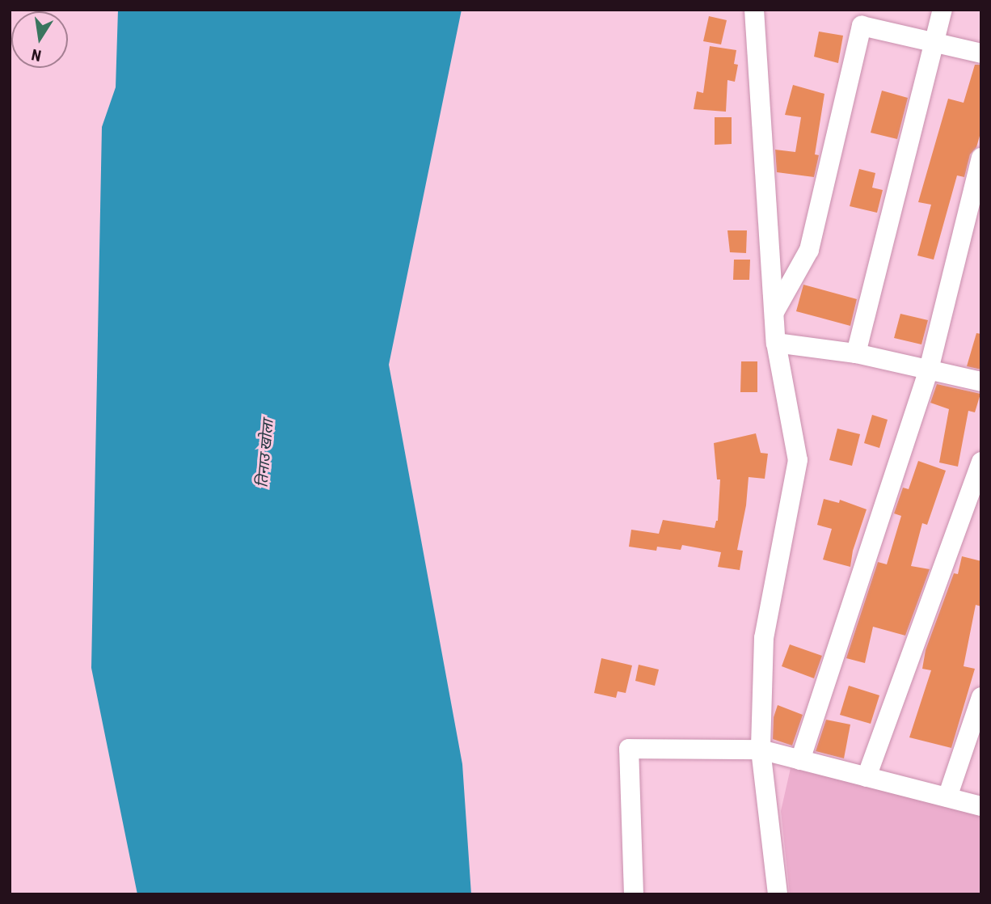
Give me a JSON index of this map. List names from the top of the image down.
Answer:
{
  "water": ["तिनाउ खोला"],
  "north": "bottom"
}
